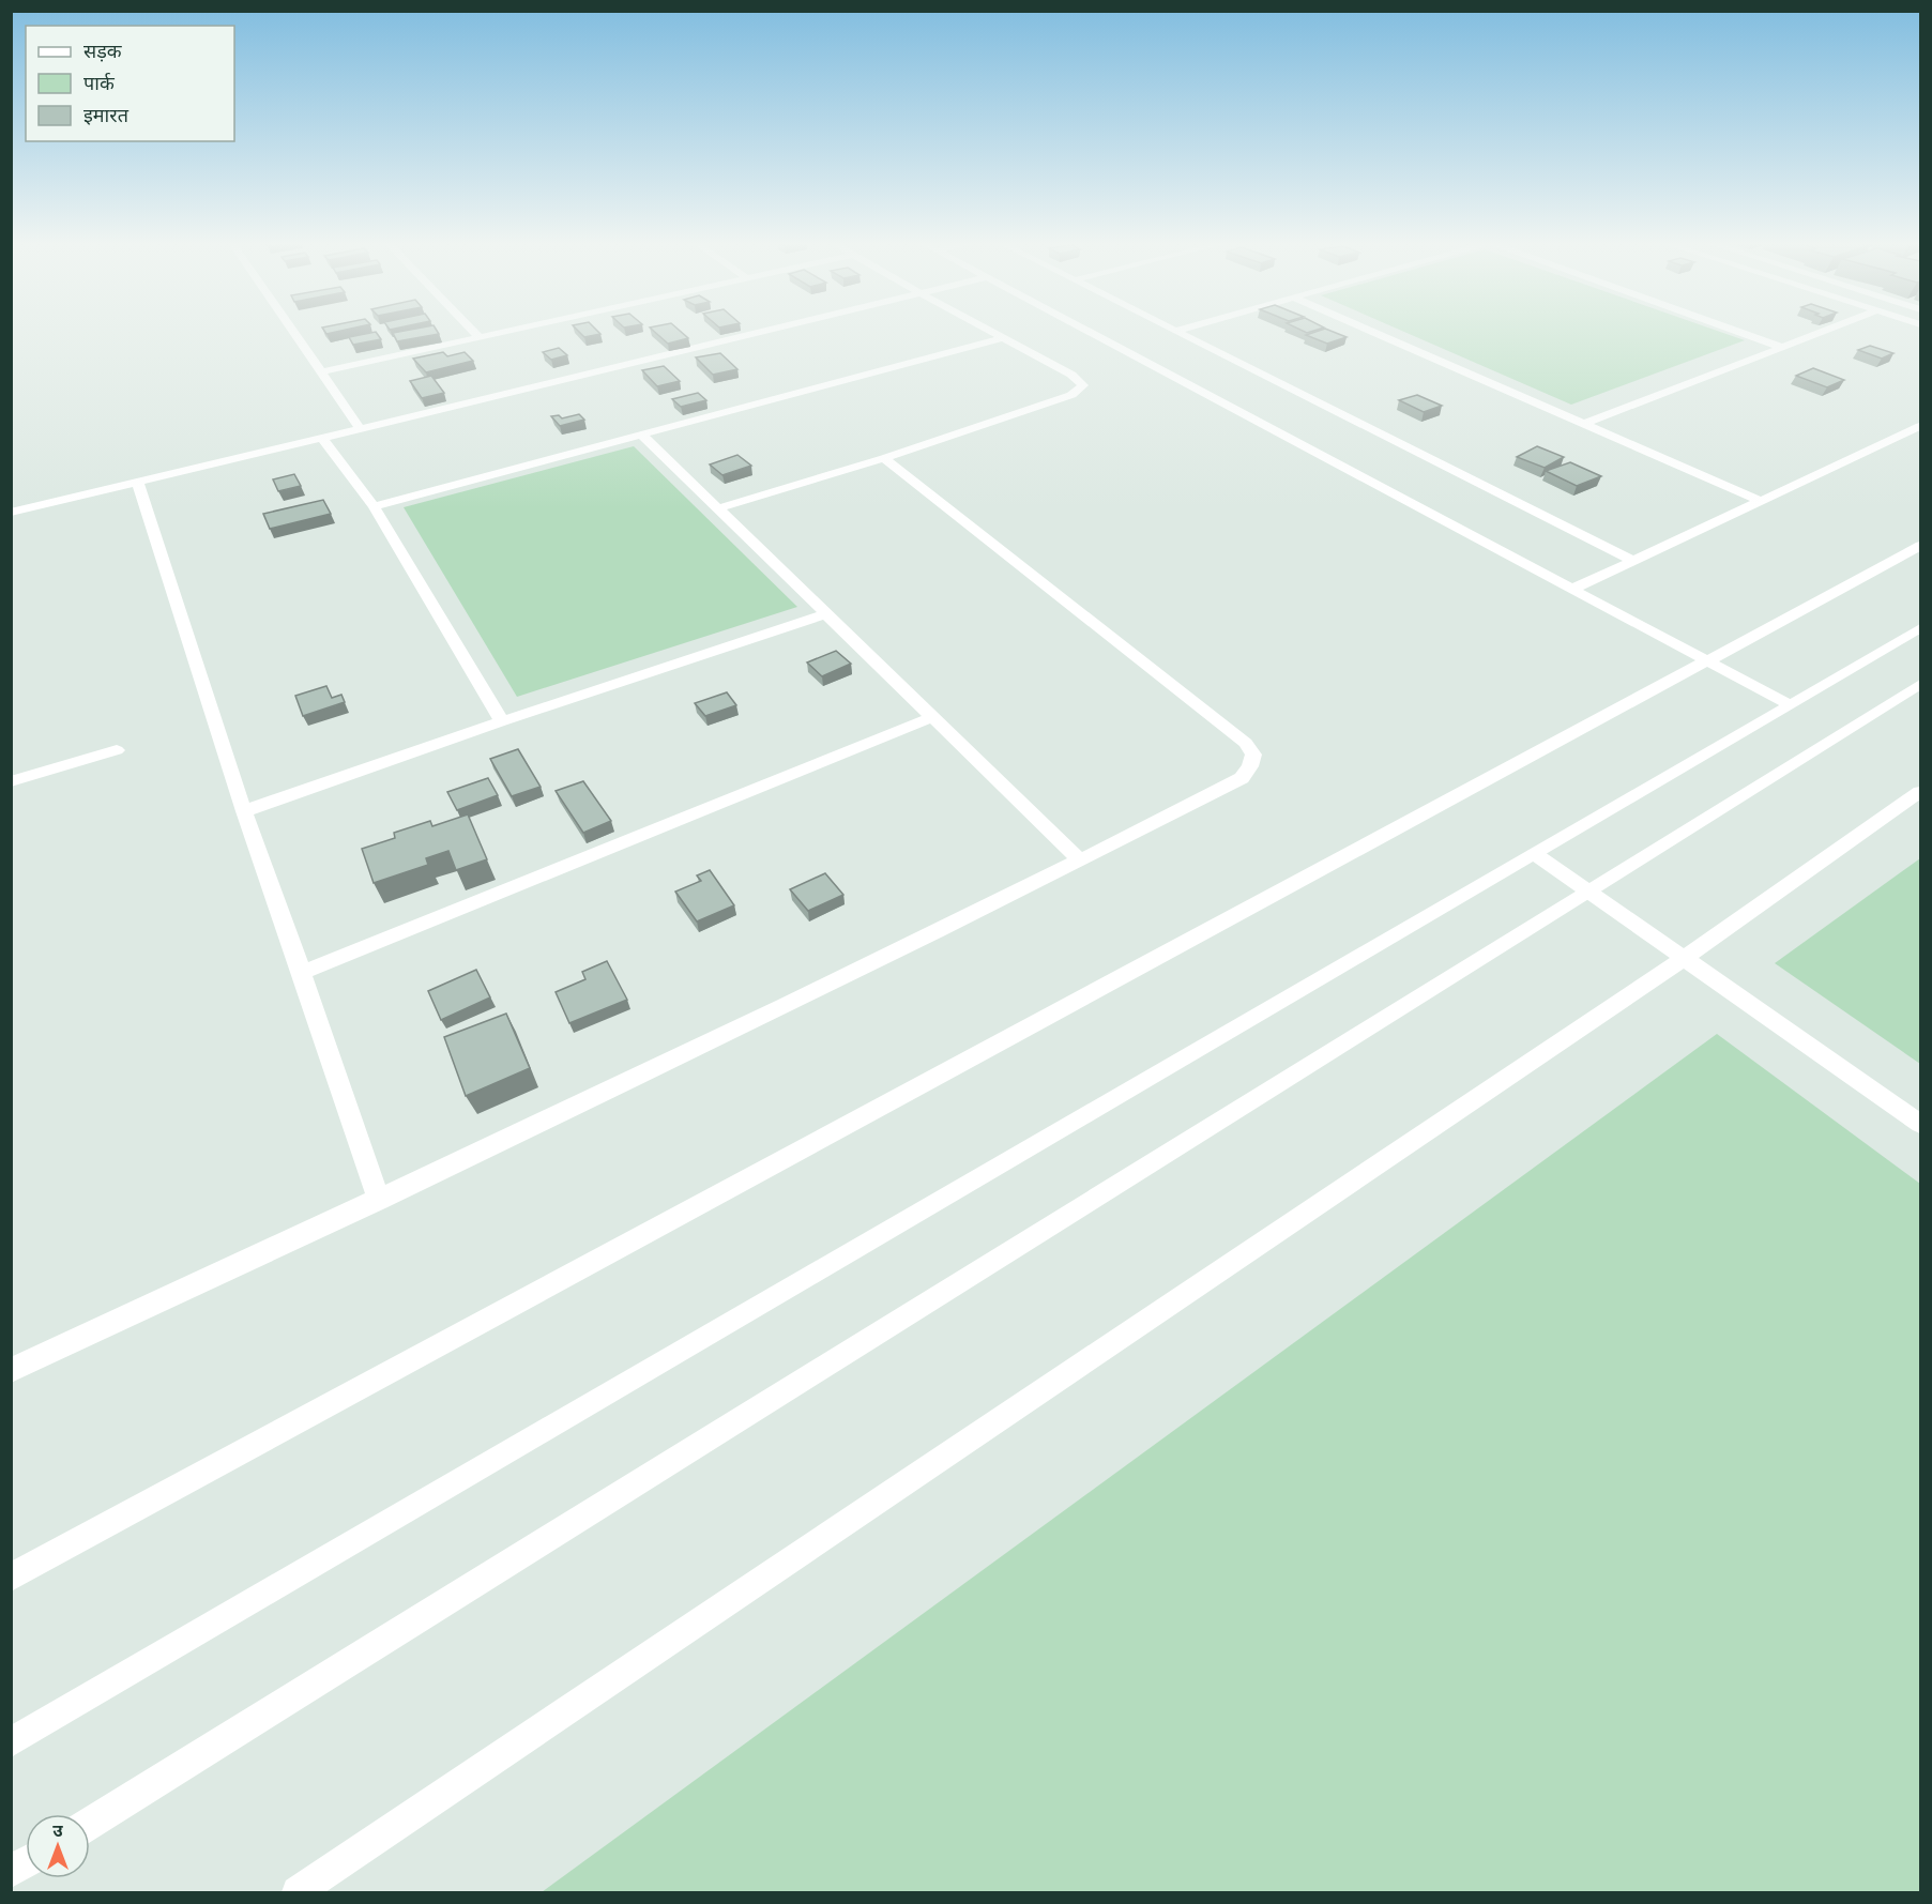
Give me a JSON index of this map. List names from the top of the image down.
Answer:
{
  "legend": ["सड़क", "पार्क", "इमारत"],
  "north": "top"
}
